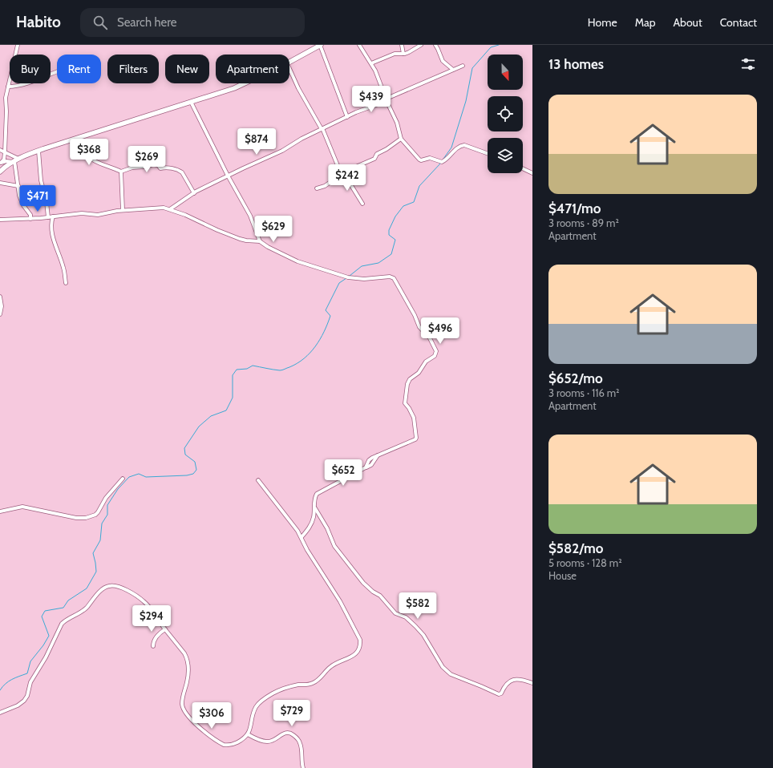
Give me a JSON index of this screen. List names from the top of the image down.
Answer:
{
  "north": "bottom",
  "page": {
    "header": "Habito",
    "search": "Search here",
    "nav": [
      "Home",
      "Map",
      "About",
      "Contact"
    ],
    "heading": "13 homes",
    "chip": [
      "Buy",
      "Rent",
      "Filters",
      "New",
      "Apartment"
    ],
    "list": [
      {
        "name": "$471/mo",
        "note": "3 rooms · 89 m² · Apartment"
      },
      {
        "name": "$652/mo",
        "note": "3 rooms · 116 m² · Apartment"
      },
      {
        "name": "$582/mo",
        "note": "5 rooms · 128 m² · House"
      }
    ],
    "price": [
      "$439",
      "$874",
      "$368",
      "$269",
      "$242",
      "$471",
      "$629",
      "$496",
      "$652",
      "$582",
      "$294",
      "$729",
      "$306"
    ]
  }
}
